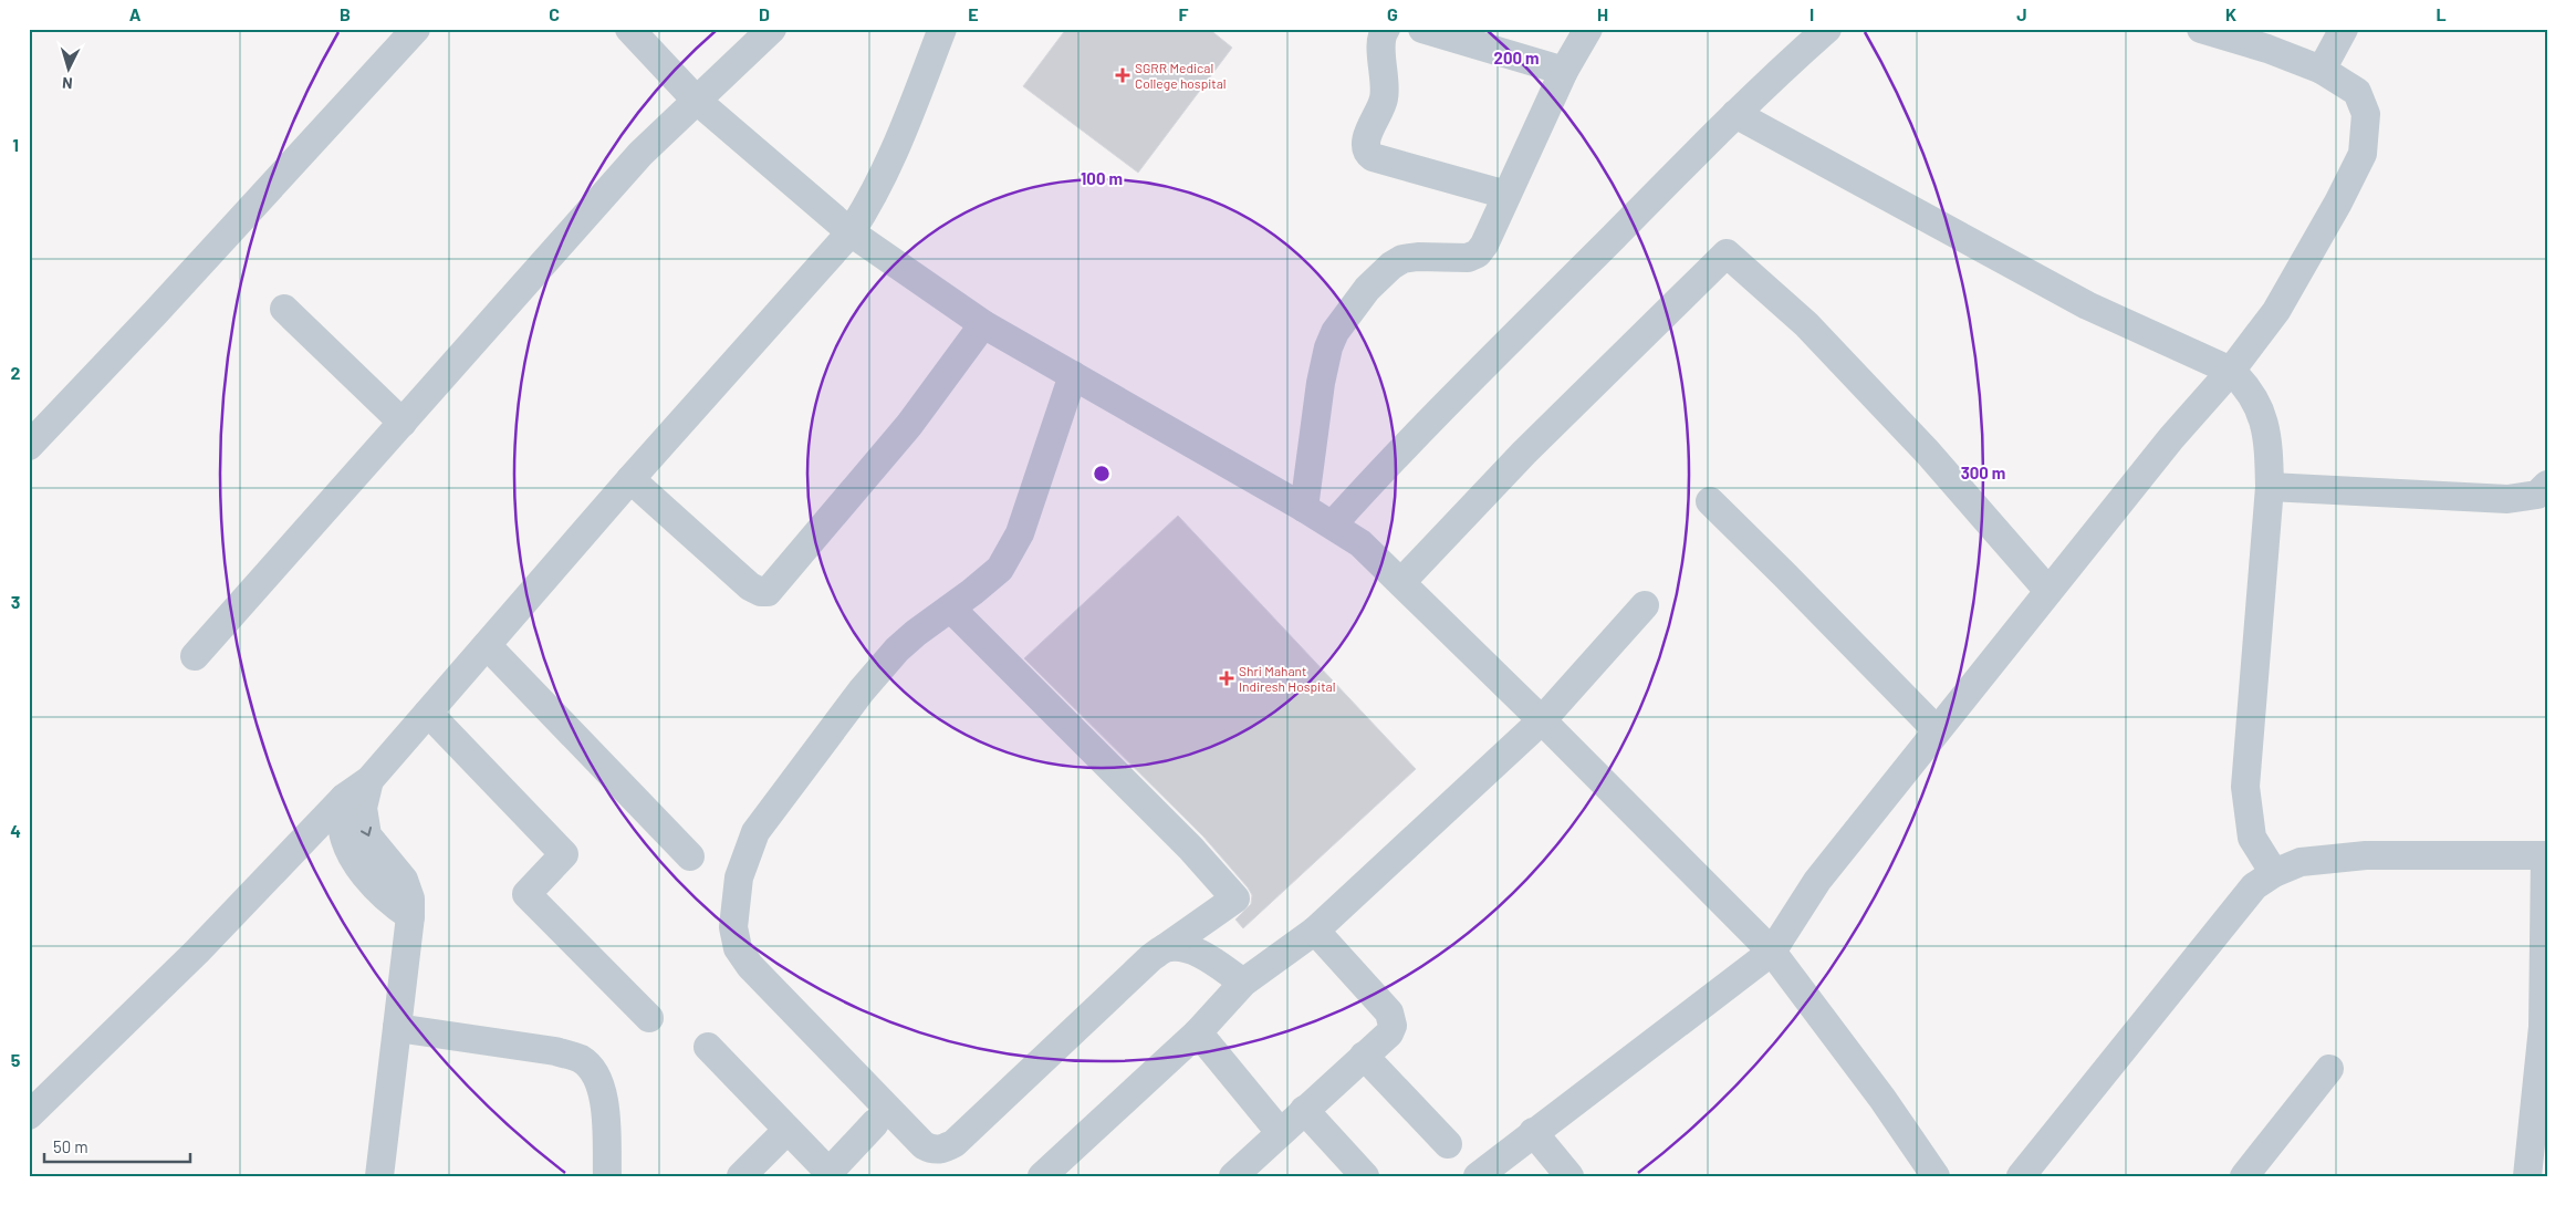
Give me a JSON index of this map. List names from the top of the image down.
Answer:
{
  "places": {
    "health": ["SGRR Medical College hospital", "Shri Mahant Indiresh Hospital"]
  },
  "scale_bar": "50 m",
  "north": "bottom",
  "grid": {
    "columns": [
      "A",
      "B",
      "C",
      "D",
      "E",
      "F",
      "G",
      "H",
      "I",
      "J",
      "K",
      "L"
    ],
    "rows": [
      "1",
      "2",
      "3",
      "4",
      "5"
    ]
  },
  "rings": ["200 m", "100 m", "300 m"]
}
